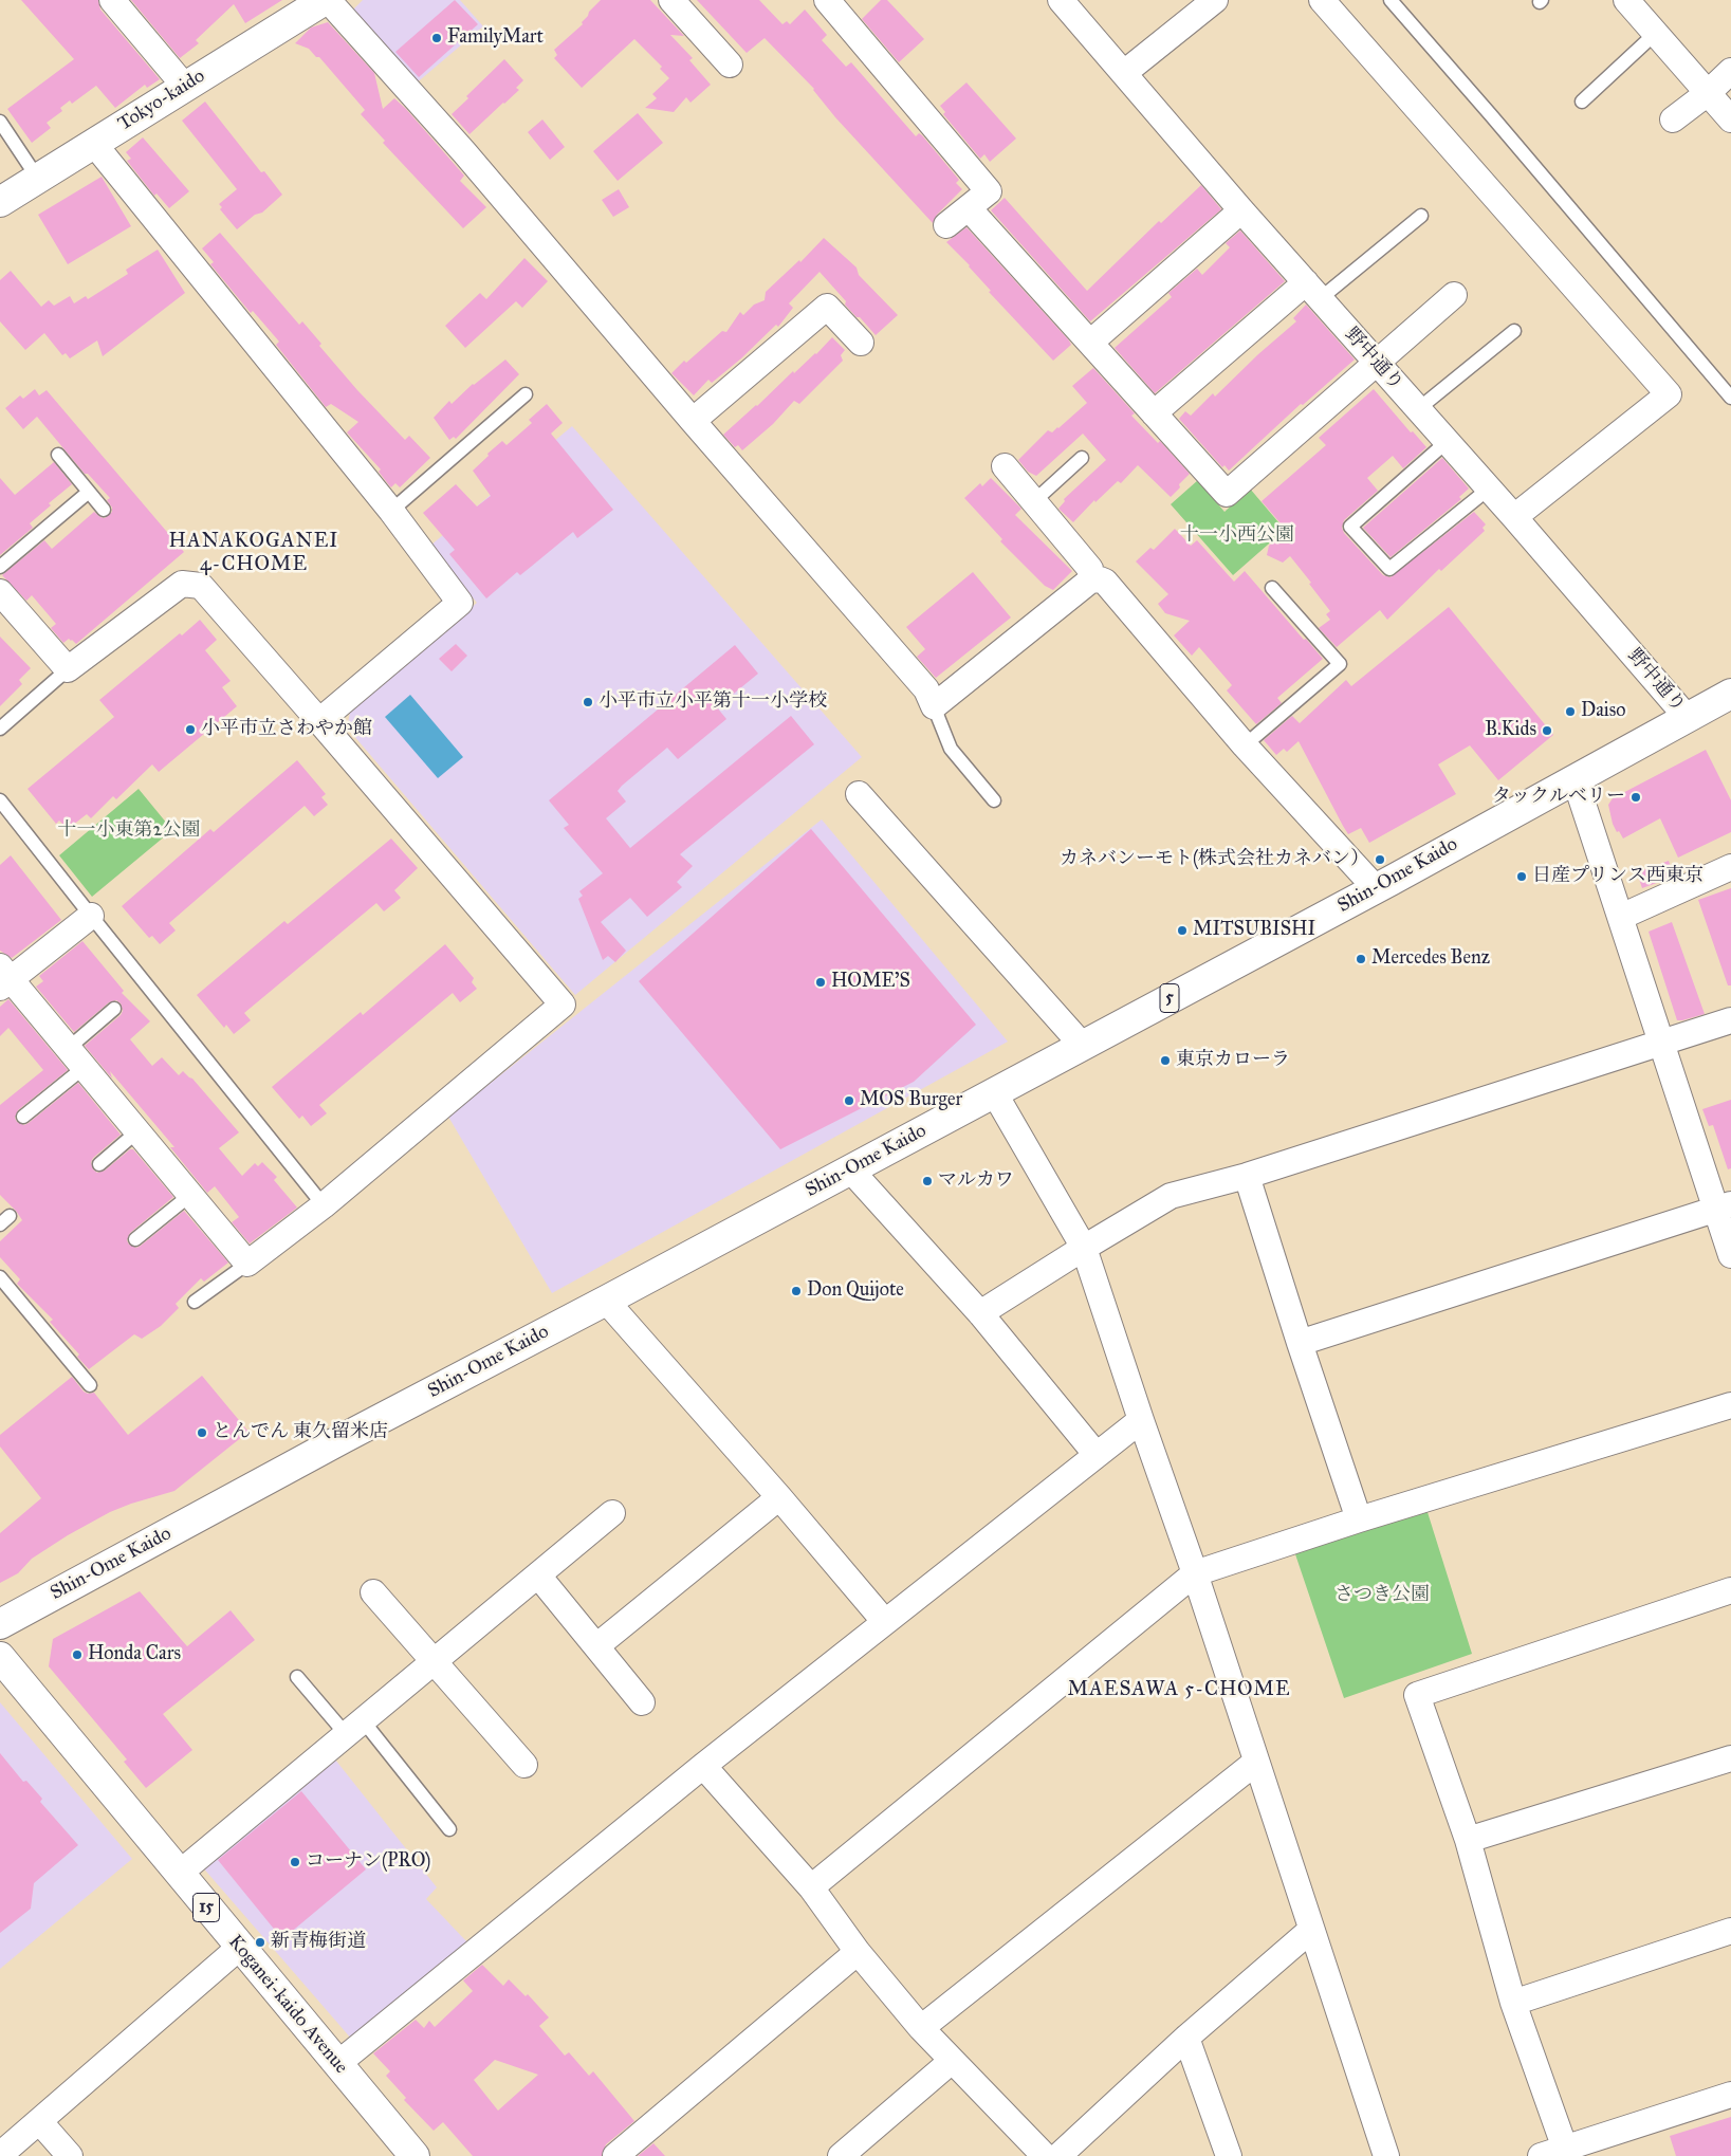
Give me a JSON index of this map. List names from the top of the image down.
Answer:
{
  "streets": {
    "main road": [
      "Tokyo-kaido",
      "Shin-Ome Kaido",
      "5",
      "15",
      "Koganei-kaido Avenue"
    ],
    "street": ["野中通り"]
  },
  "crossings": [
    ["野中通り", "Shin-Ome Kaido"]
  ],
  "districts": ["HANAKOGANEI 4-CHOME", "MAESAWA 5-CHOME"],
  "parks": ["十一小西公園", "十一小東第2公園", "さつき公園"],
  "places": [
    "FamilyMart",
    "小平市立小平第十一小学校",
    "Daiso",
    "小平市立さわやか館",
    "B.Kids",
    "タックルベリー",
    "カネバンーモト(株式会社カネバン）",
    "日産プリンス西東京",
    "MITSUBISHI",
    "Mercedes Benz",
    "HOME'S",
    "東京カローラ",
    "MOS Burger",
    "マルカワ",
    "Don Quijote",
    "とんでん 東久留米店",
    "Honda Cars",
    "コーナン(PRO)",
    "新青梅街道"
  ]
}
